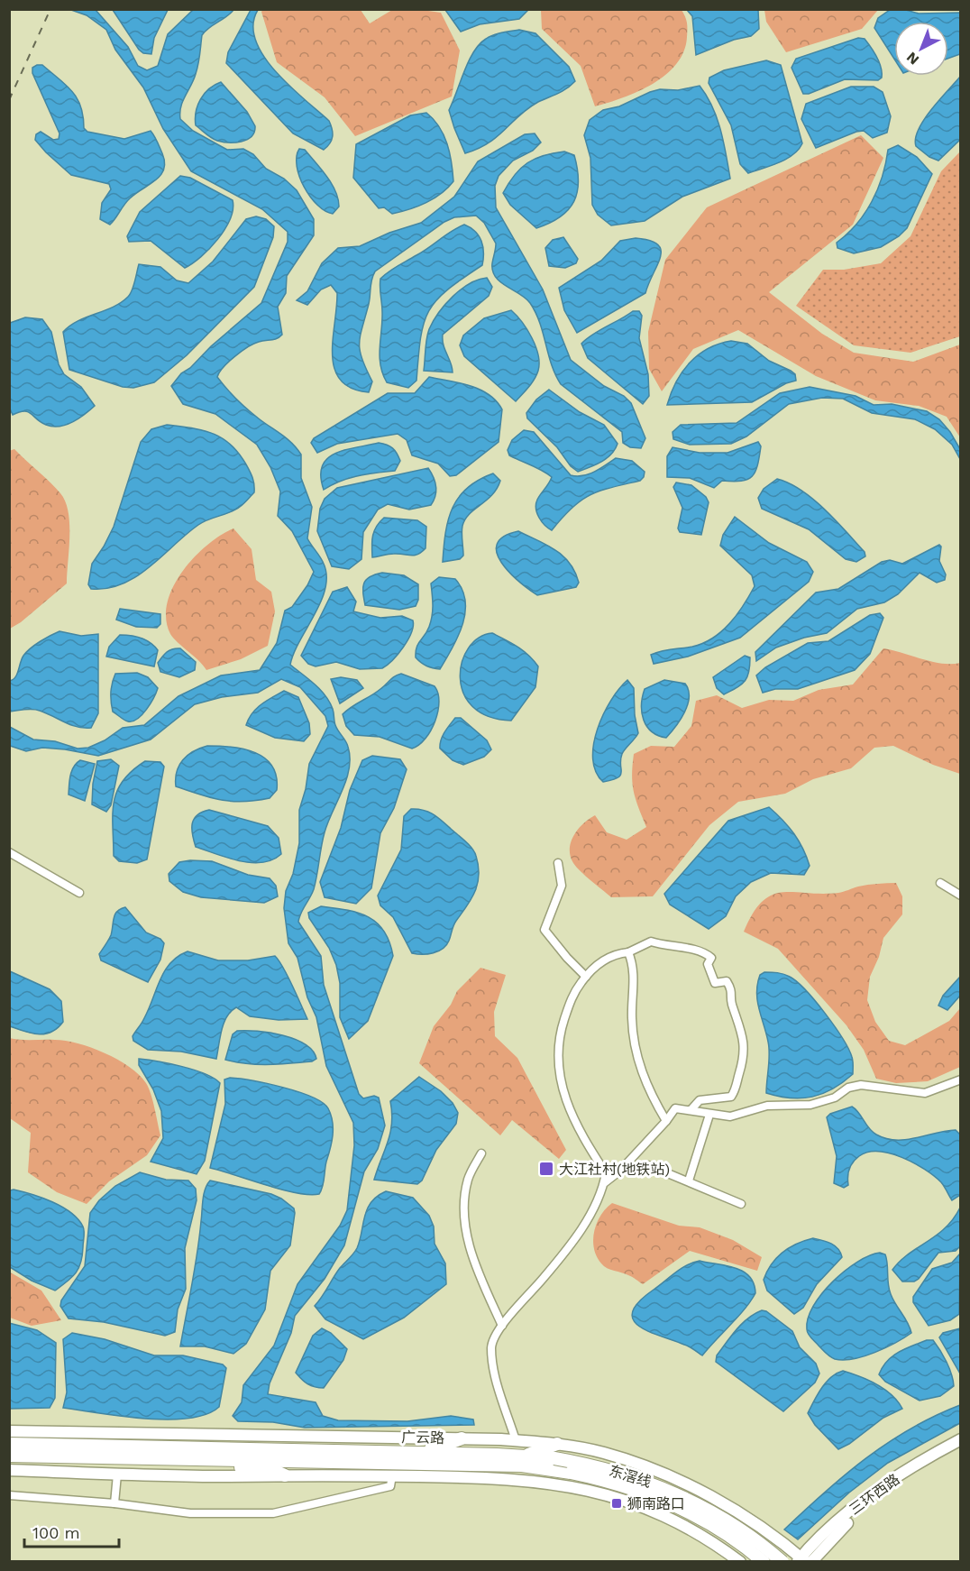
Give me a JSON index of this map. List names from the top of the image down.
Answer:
{
  "streets": {
    "main road": ["广云路", "东滘线", "三环西路"]
  },
  "crossings": [
    ["广云路", "东滘线"],
    ["广云路", "三环西路"]
  ],
  "places": {
    "transit": ["大江社村(地铁站)", "狮南路口"]
  },
  "scale_bar": "100 m",
  "north": "bottom left"
}
